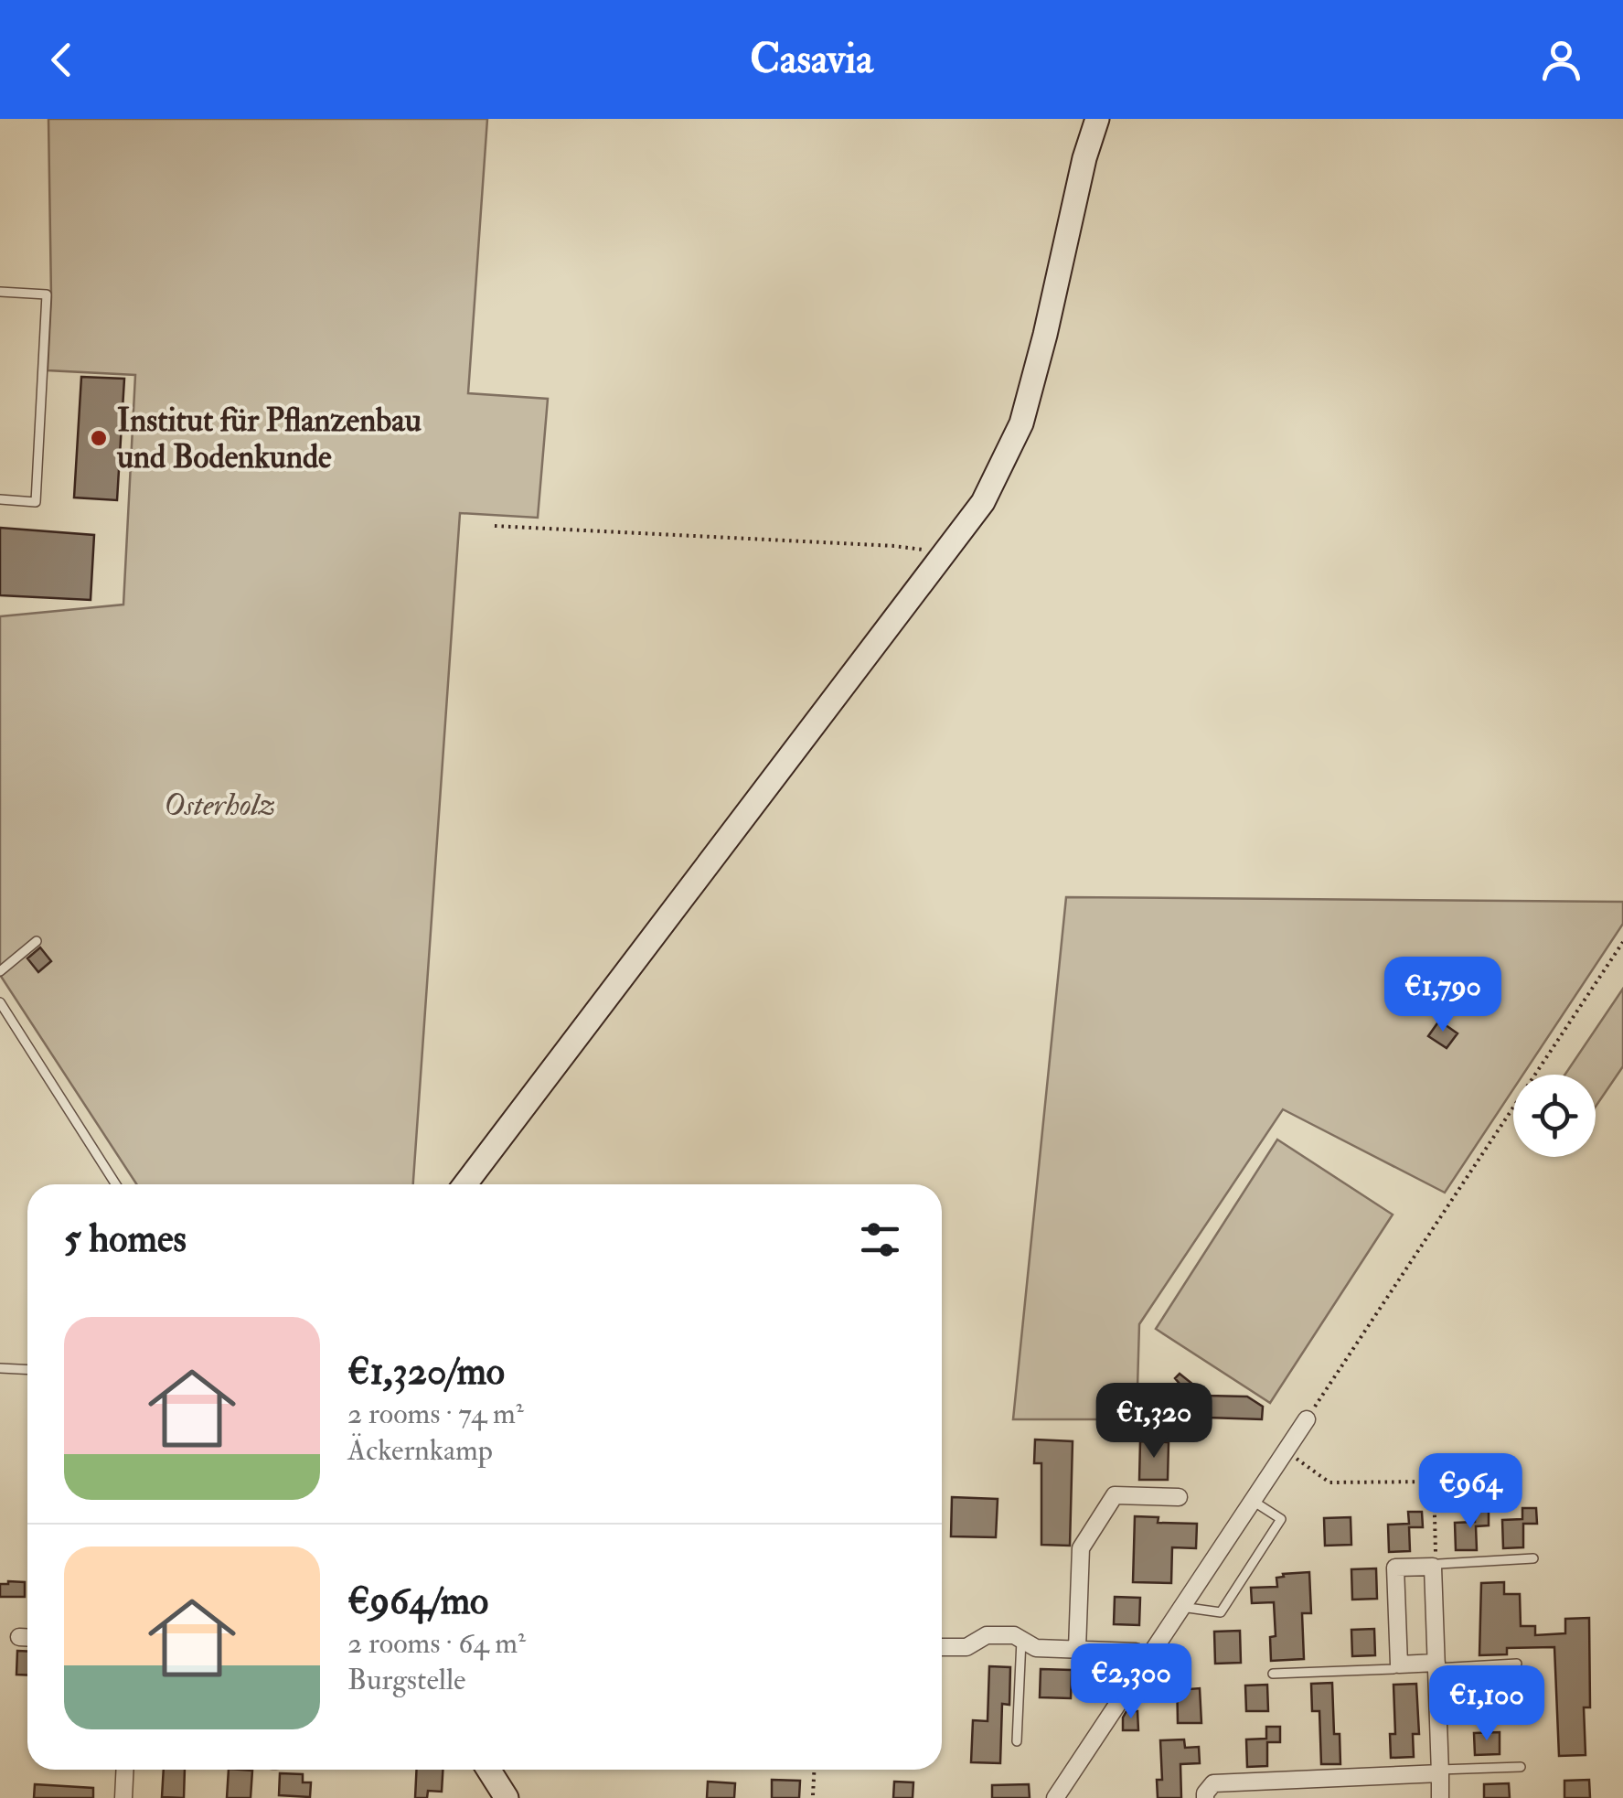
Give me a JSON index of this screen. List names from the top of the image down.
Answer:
{
  "parks": ["Osterholz"],
  "places": ["Institut für Pflanzenbau und Bodenkunde"],
  "page": {
    "header": "Casavia",
    "price": [
      "€1,790",
      "€1,320",
      "€964",
      "€2,300",
      "€1,100"
    ],
    "heading": "5 homes",
    "list": [
      {
        "name": "€1,320/mo",
        "note": "2 rooms · 74 m² · Äckernkamp"
      },
      {
        "name": "€964/mo",
        "note": "2 rooms · 64 m² · Burgstelle"
      }
    ]
  }
}
